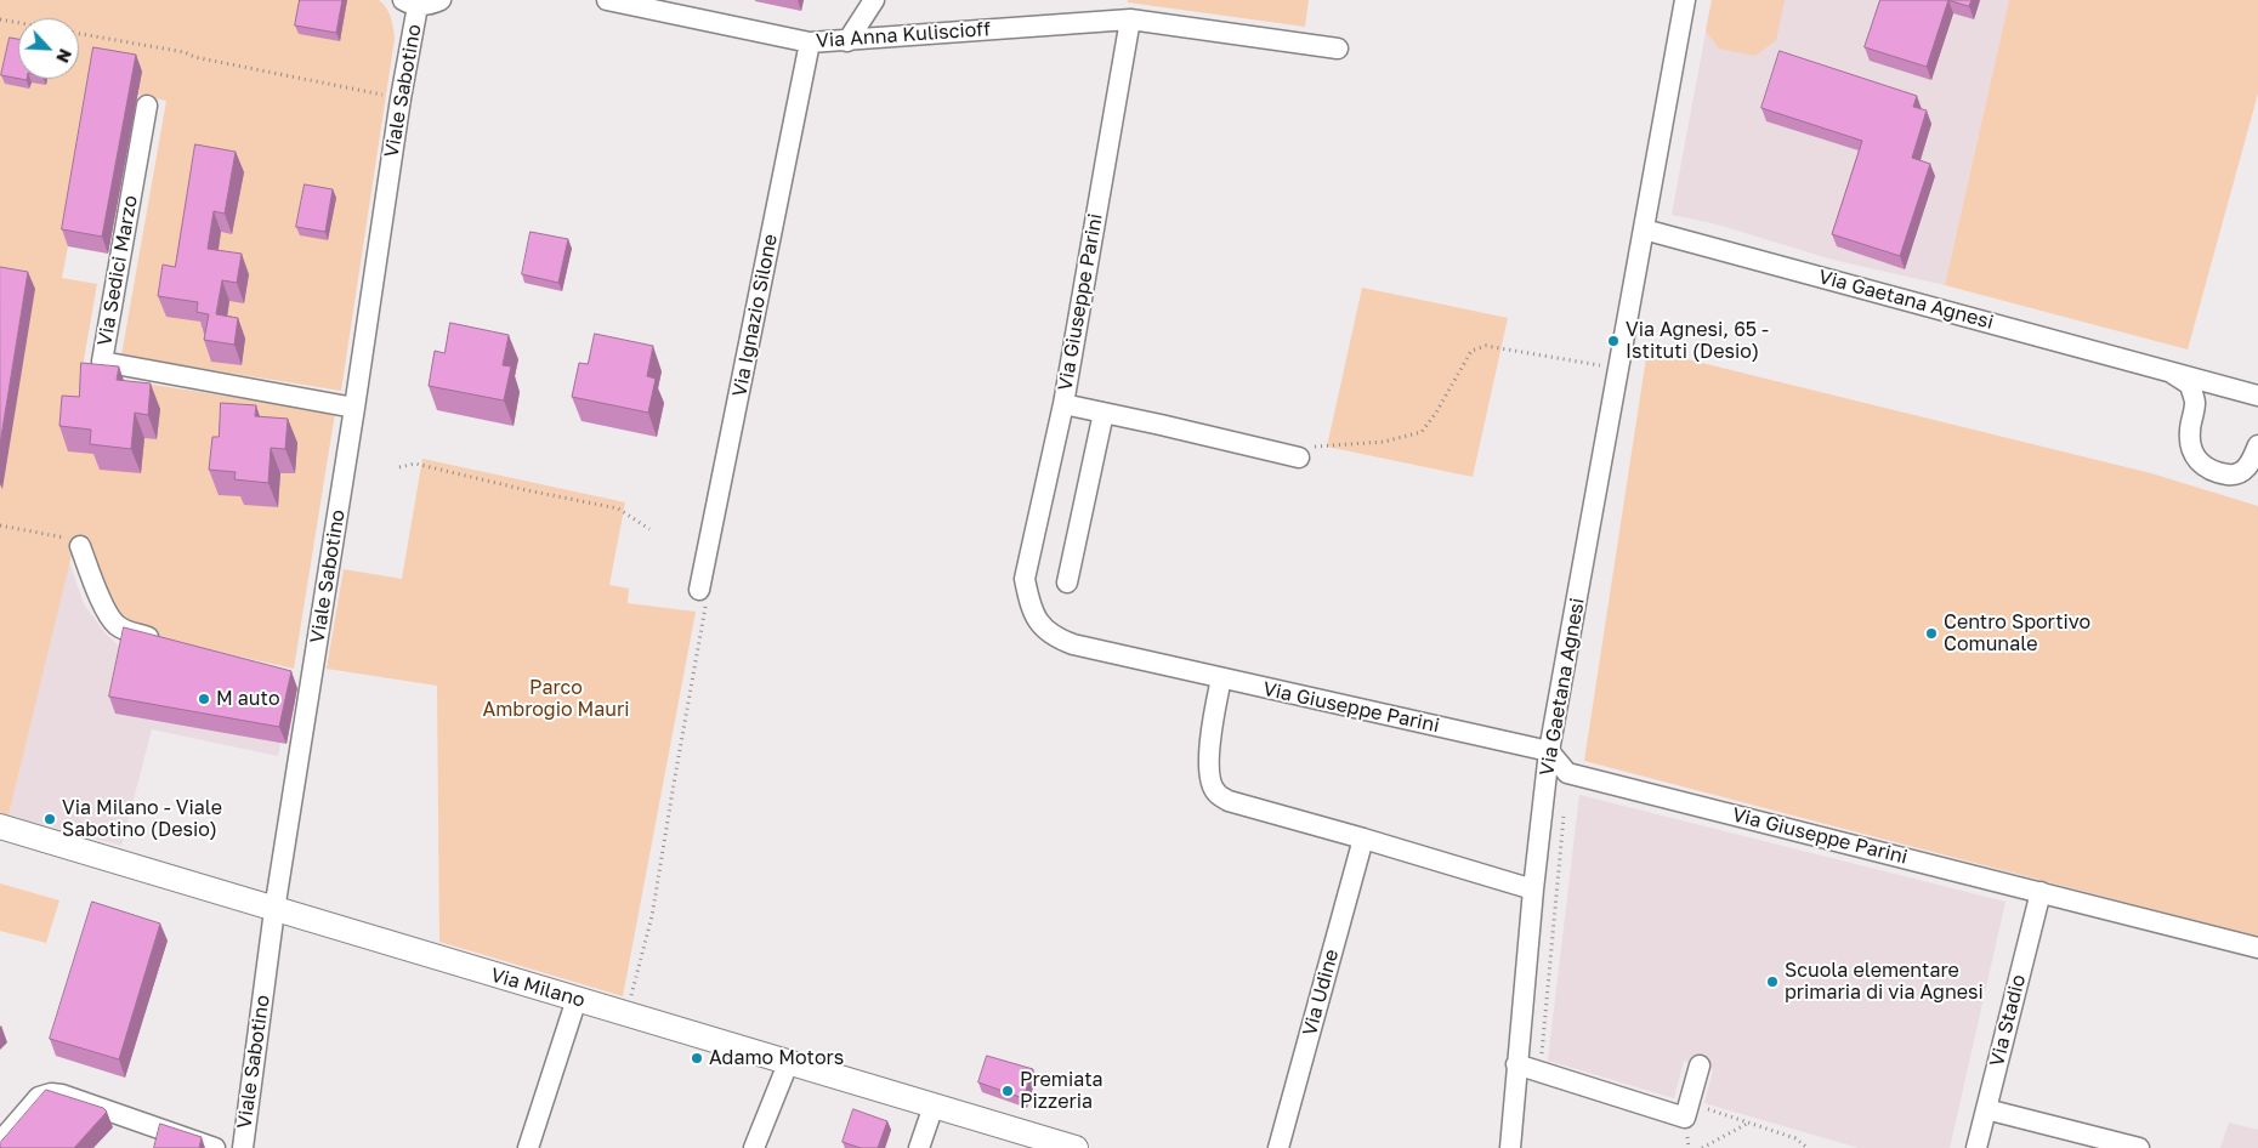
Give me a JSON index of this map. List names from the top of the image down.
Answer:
{
  "streets": {
    "main road": ["Via Milano"],
    "street": [
      "Via Anna Kuliscioff",
      "Viale Sabotino",
      "Via Sedici Marzo",
      "Via Gaetana Agnesi",
      "Via Giuseppe Parini",
      "Via Ignazio Silone",
      "Via Udine",
      "Via Stadio"
    ]
  },
  "crossings": [
    ["Via Anna Kuliscioff", "Via Giuseppe Parini"],
    ["Via Anna Kuliscioff", "Via Ignazio Silone"],
    ["Viale Sabotino", "Via Sedici Marzo"],
    ["Viale Sabotino", "Via Milano"],
    ["Via Gaetana Agnesi", "Via Giuseppe Parini"],
    ["Via Giuseppe Parini", "Via Stadio"]
  ],
  "parks": ["Parco Ambrogio Mauri"],
  "places": [
    "Via Agnesi, 65 - Istituti (Desio)",
    "Centro Sportivo Comunale",
    "M auto",
    "Via Milano - Viale Sabotino (Desio)",
    "Scuola elementare primaria di via Agnesi",
    "Adamo Motors",
    "Premiata Pizzeria"
  ],
  "north": "bottom right"
}
